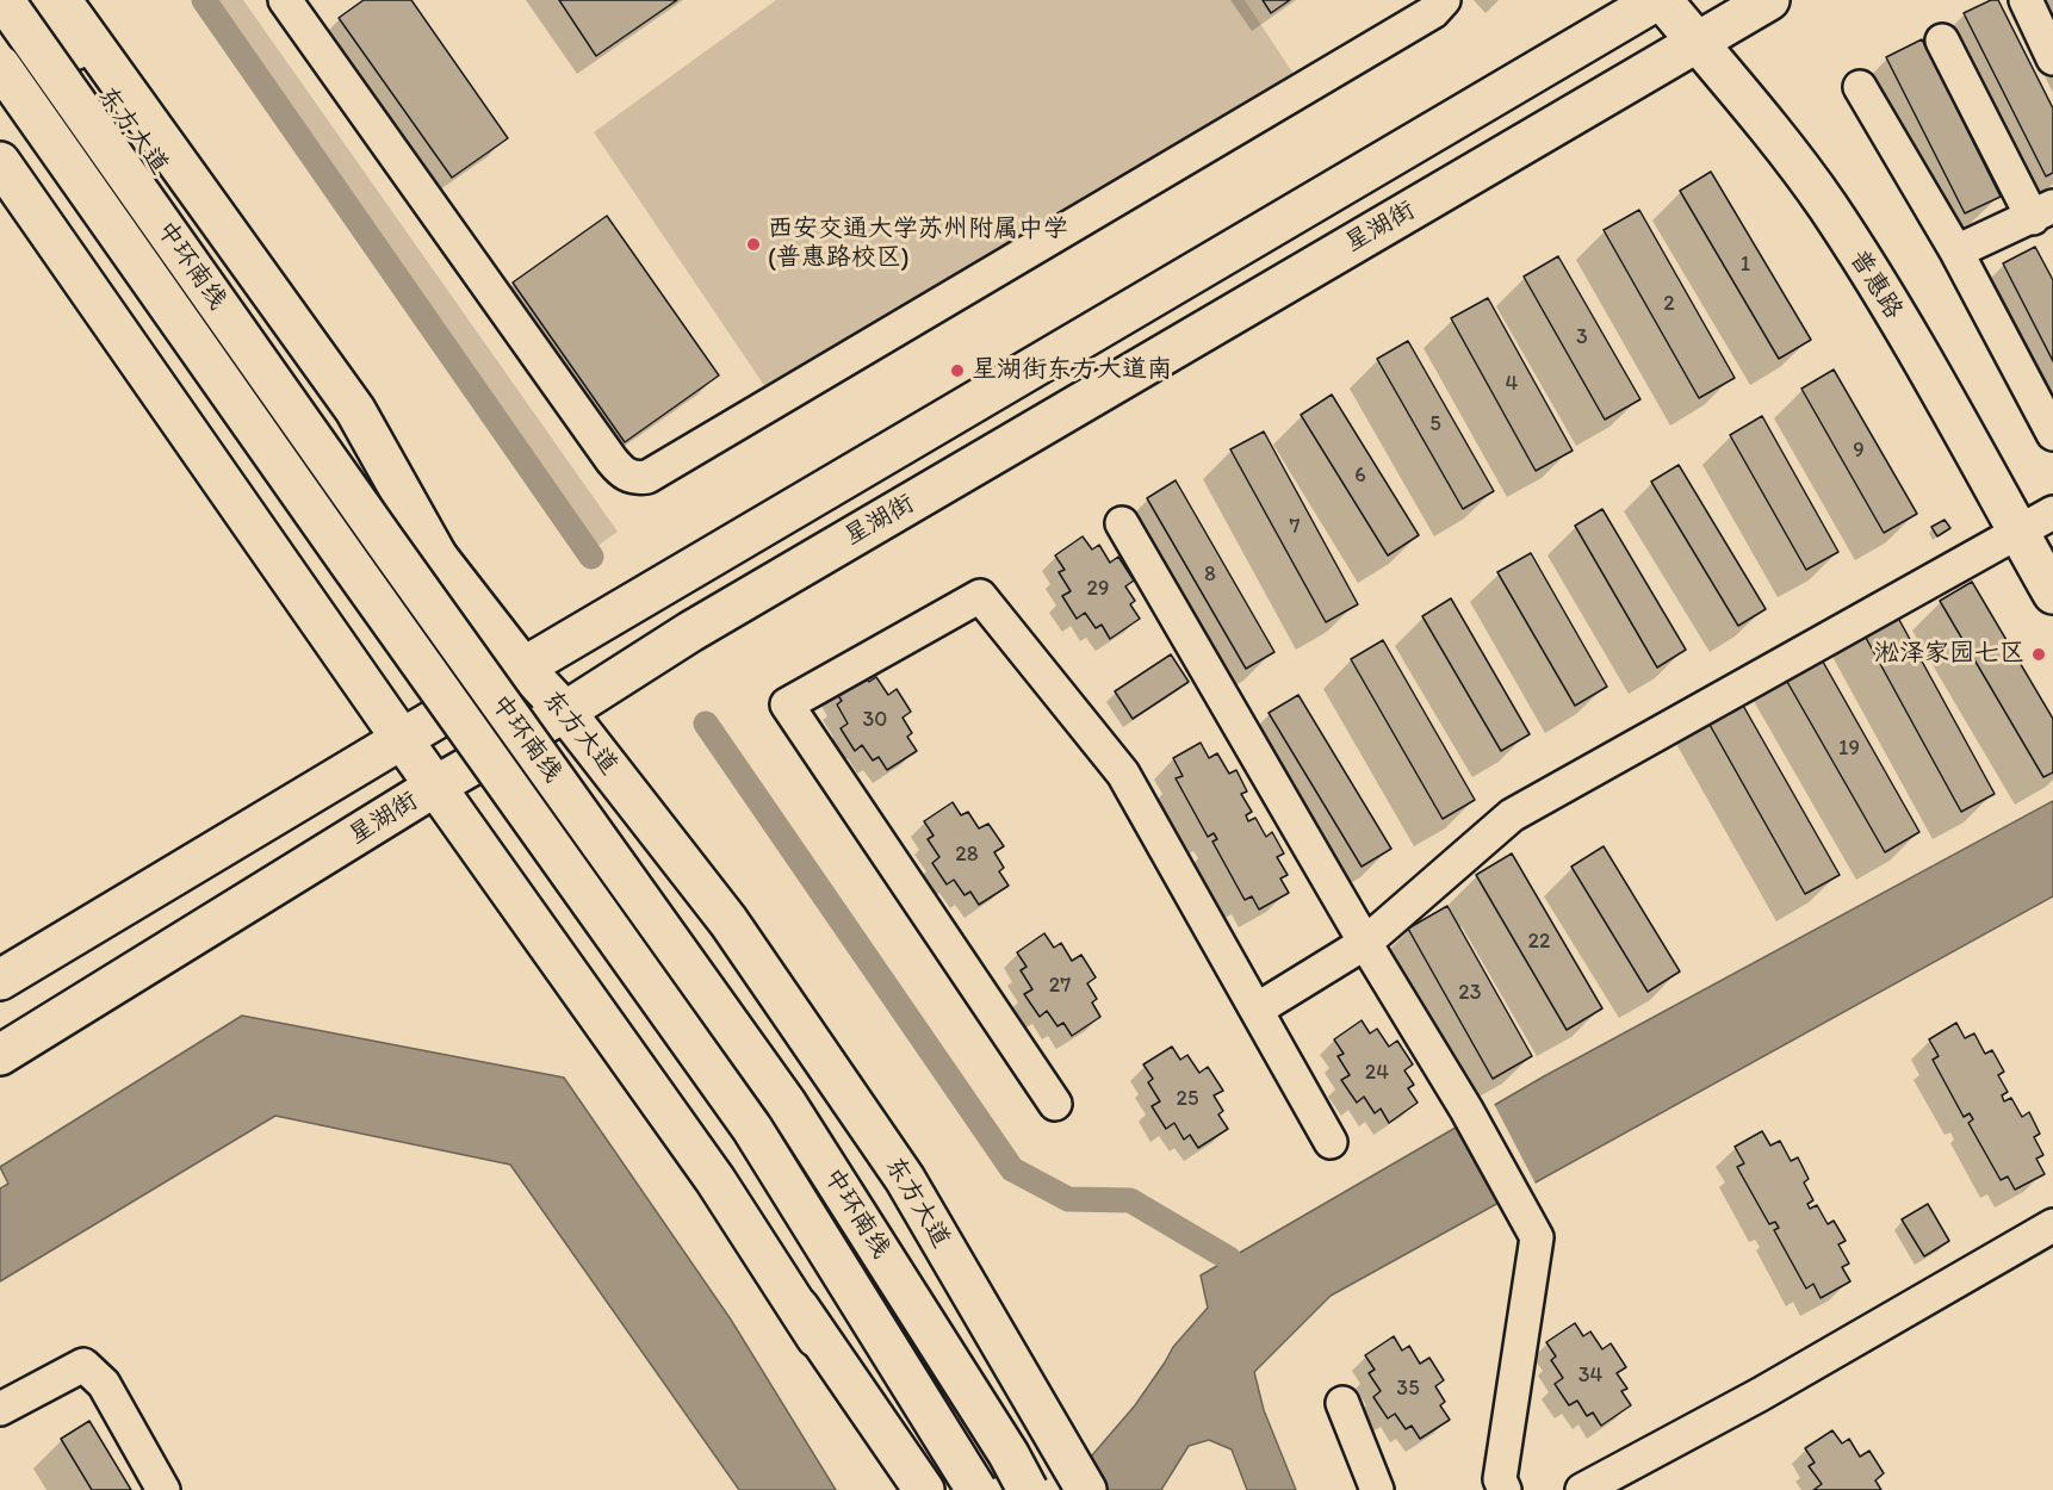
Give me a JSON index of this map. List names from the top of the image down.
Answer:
{
  "streets": {
    "main road": [
      "东方大道",
      "星湖街",
      "中环南线",
      "普惠路"
    ]
  },
  "crossings": [
    ["东方大道", "星湖街"],
    ["星湖街", "普惠路"]
  ],
  "places": ["西安交通大学苏州附属中学 (普惠路校区)", "星湖街东方大道南", "淞泽家园七区"],
  "house_numbers": [
    "1",
    "2",
    "3",
    "4",
    "5",
    "9",
    "6",
    "7",
    "8",
    "29",
    "30",
    "19",
    "28",
    "22",
    "27",
    "23",
    "24",
    "25",
    "34",
    "35"
  ]
}
